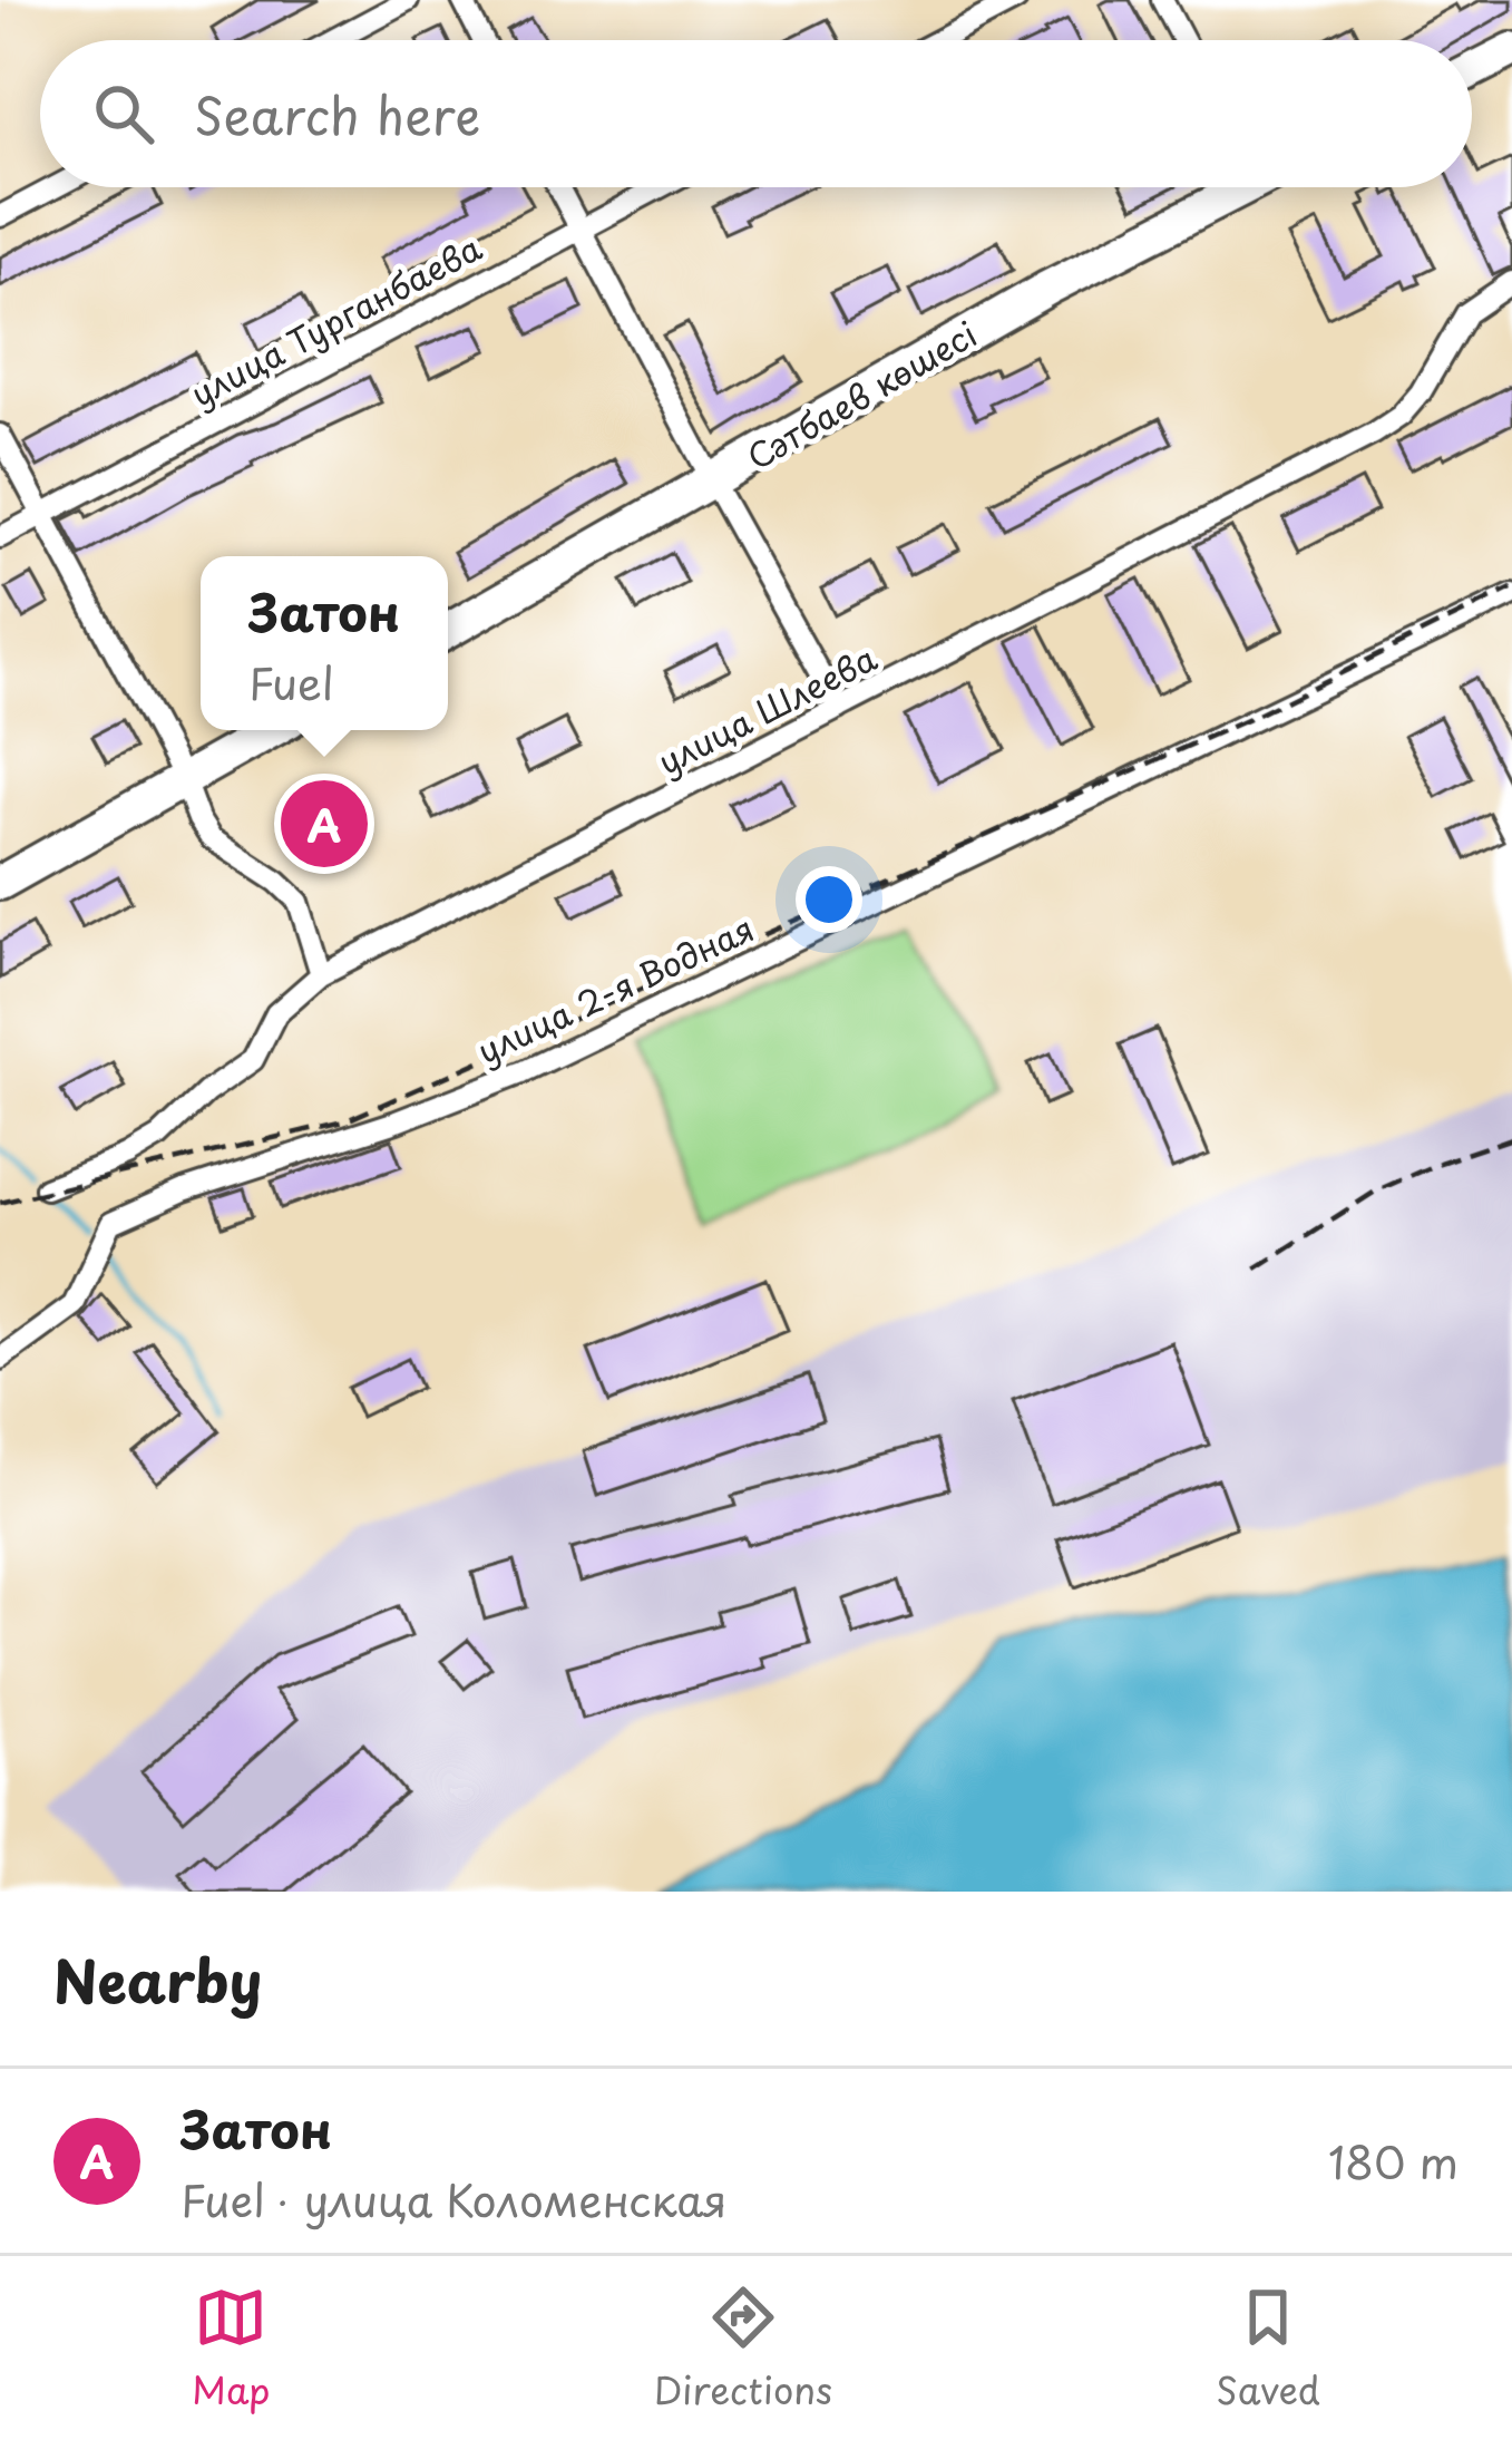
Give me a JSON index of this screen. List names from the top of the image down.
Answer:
{
  "streets": {
    "main road": ["Сәтбаев көшесі"],
    "street": ["улица Турганбаева", "улица Шлеева", "улица 2-я Водная"]
  },
  "page": {
    "search": "Search here",
    "popup": ["Затон", "Fuel"],
    "pins": "A",
    "heading": "Nearby",
    "list": [
      {
        "mark": "A",
        "name": "Затон",
        "note": "Fuel · улица Коломенская",
        "value": "180 m"
      }
    ],
    "nav": ["Map", "Directions", "Saved"]
  }
}
